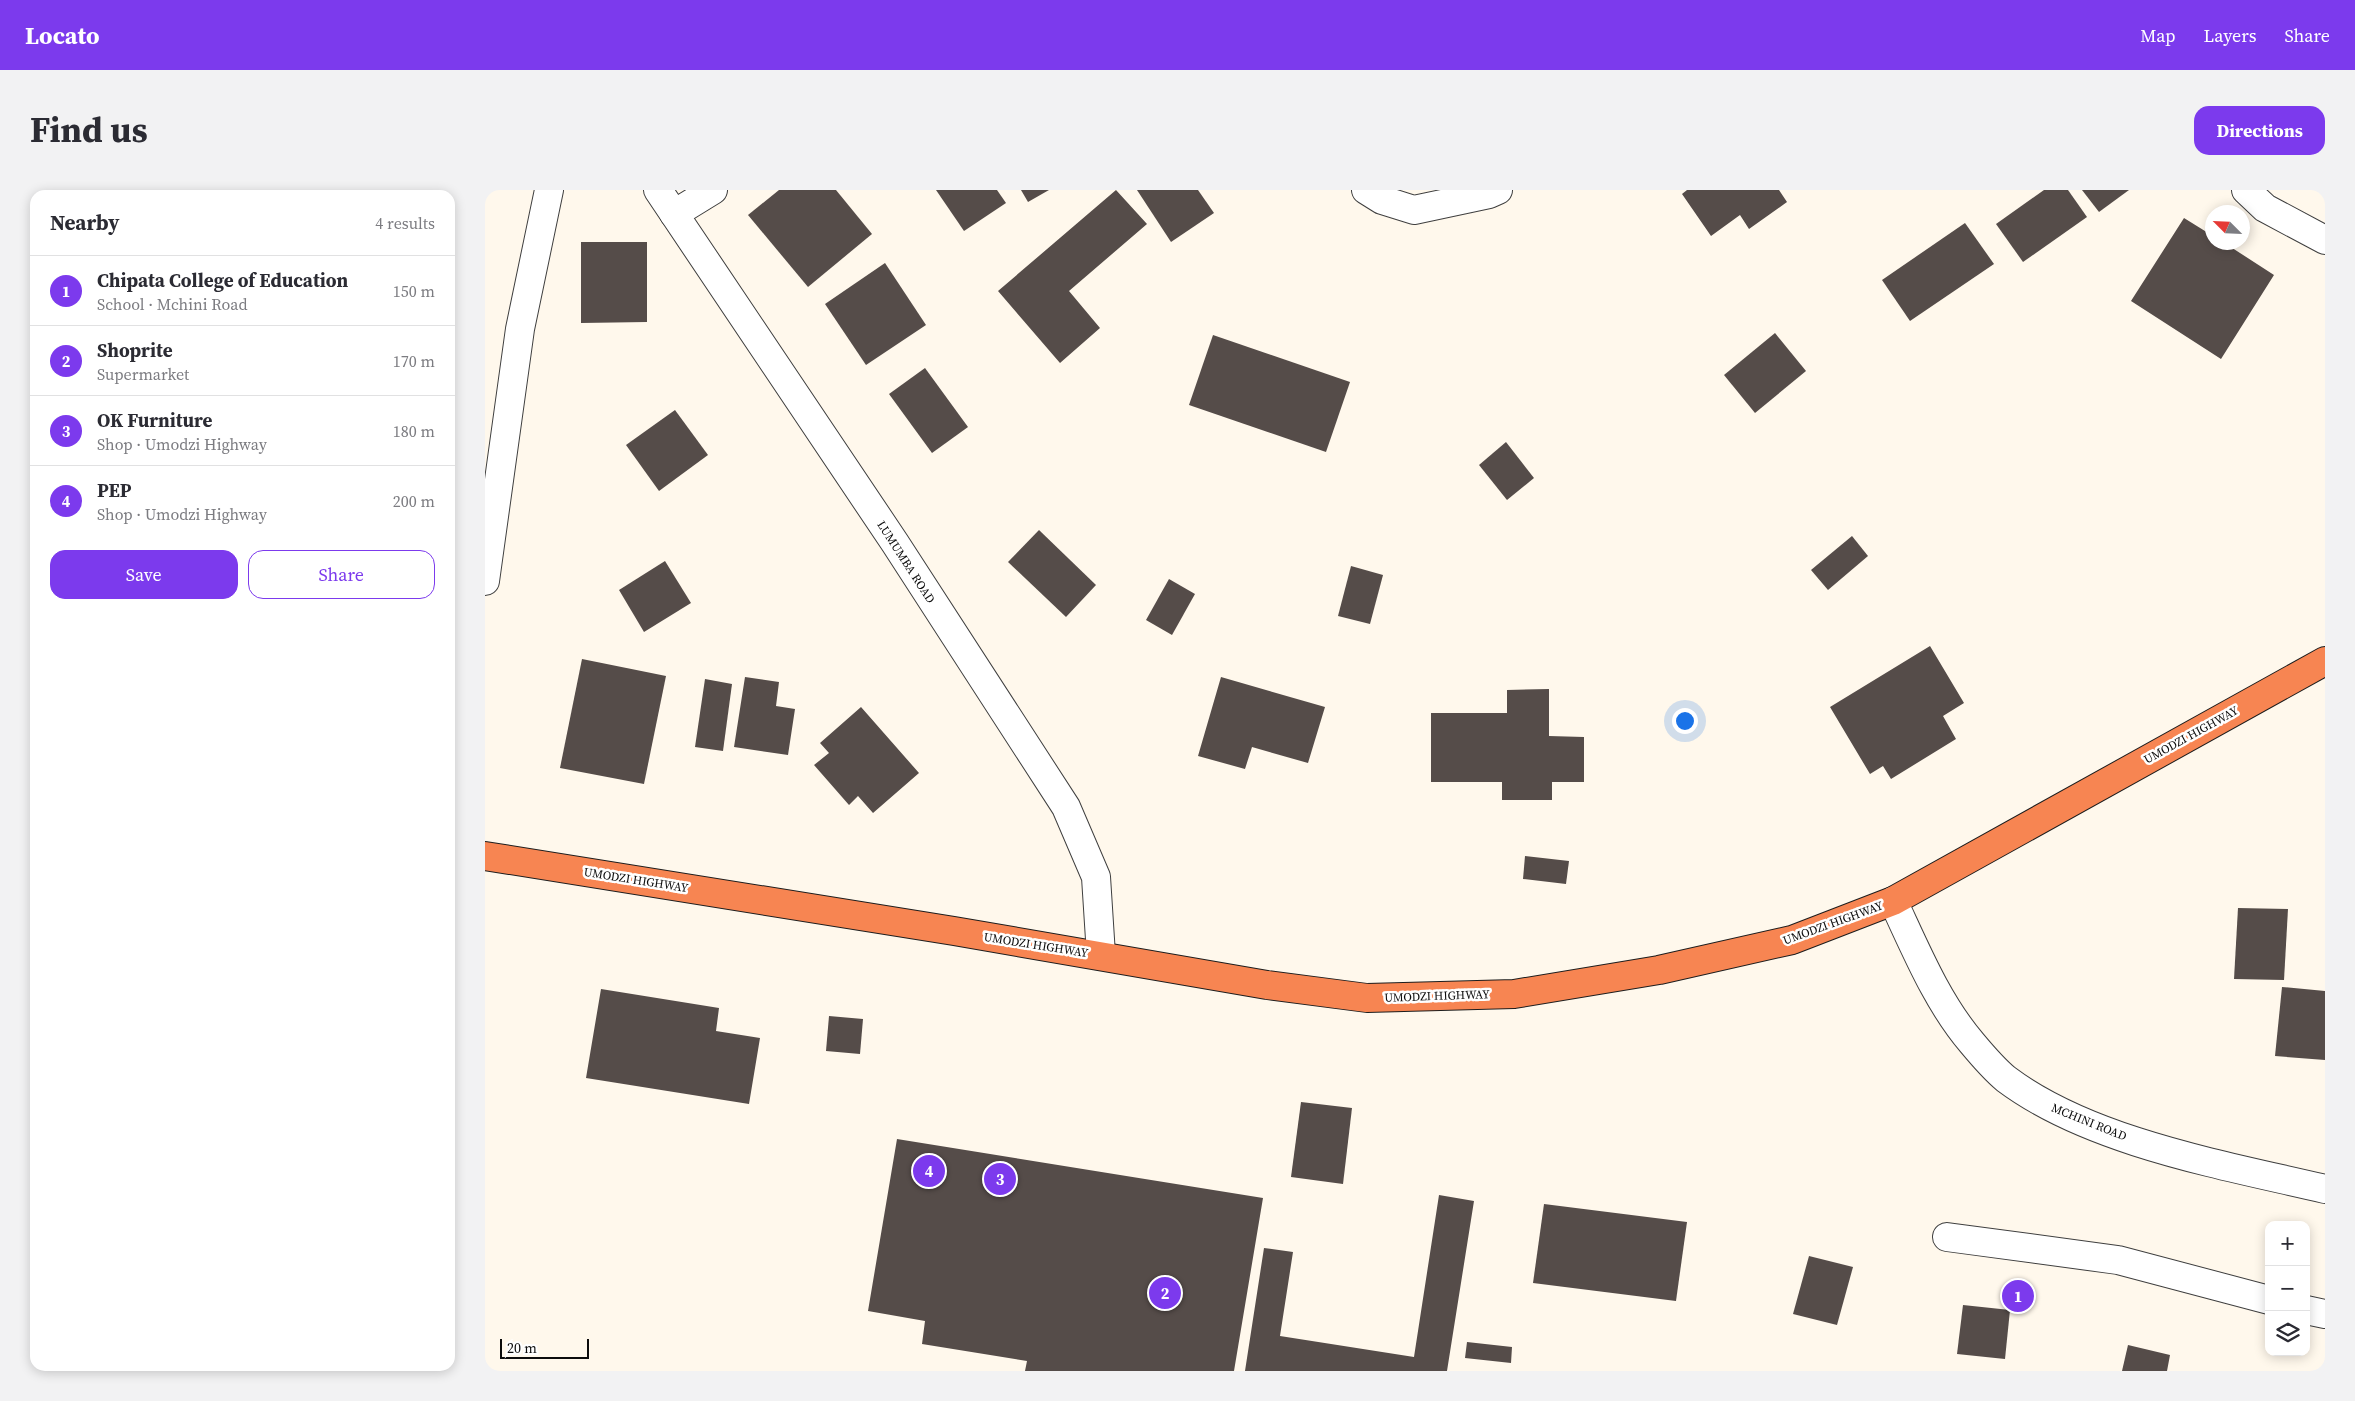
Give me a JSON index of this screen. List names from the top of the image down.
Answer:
{
  "streets": {
    "highway": ["UMODZI HIGHWAY"],
    "street": ["LUMUMBA ROAD", "MCHINI ROAD"]
  },
  "crossings": [
    ["LUMUMBA ROAD", "UMODZI HIGHWAY"],
    ["UMODZI HIGHWAY", "MCHINI ROAD"]
  ],
  "scale_bar": "20 m",
  "north": "top left",
  "page": {
    "header": "Locato",
    "nav": ["Map", "Layers", "Share"],
    "title": "Find us",
    "buttons": [
      "Directions",
      ["Save", "Share"]
    ],
    "heading": ["Nearby", "4 results"],
    "list": [
      {
        "mark": "1",
        "name": "Chipata College of Education",
        "note": "School · Mchini Road",
        "value": "150 m"
      },
      {
        "mark": "2",
        "name": "Shoprite",
        "note": "Supermarket",
        "value": "170 m"
      },
      {
        "mark": "3",
        "name": "OK Furniture",
        "note": "Shop · Umodzi Highway",
        "value": "180 m"
      },
      {
        "mark": "4",
        "name": "PEP",
        "note": "Shop · Umodzi Highway",
        "value": "200 m"
      }
    ],
    "pins": [
      "4",
      "3",
      "2",
      "1"
    ],
    "map_buttons": ["+", "−"],
    "scale": "20 m"
  }
}
